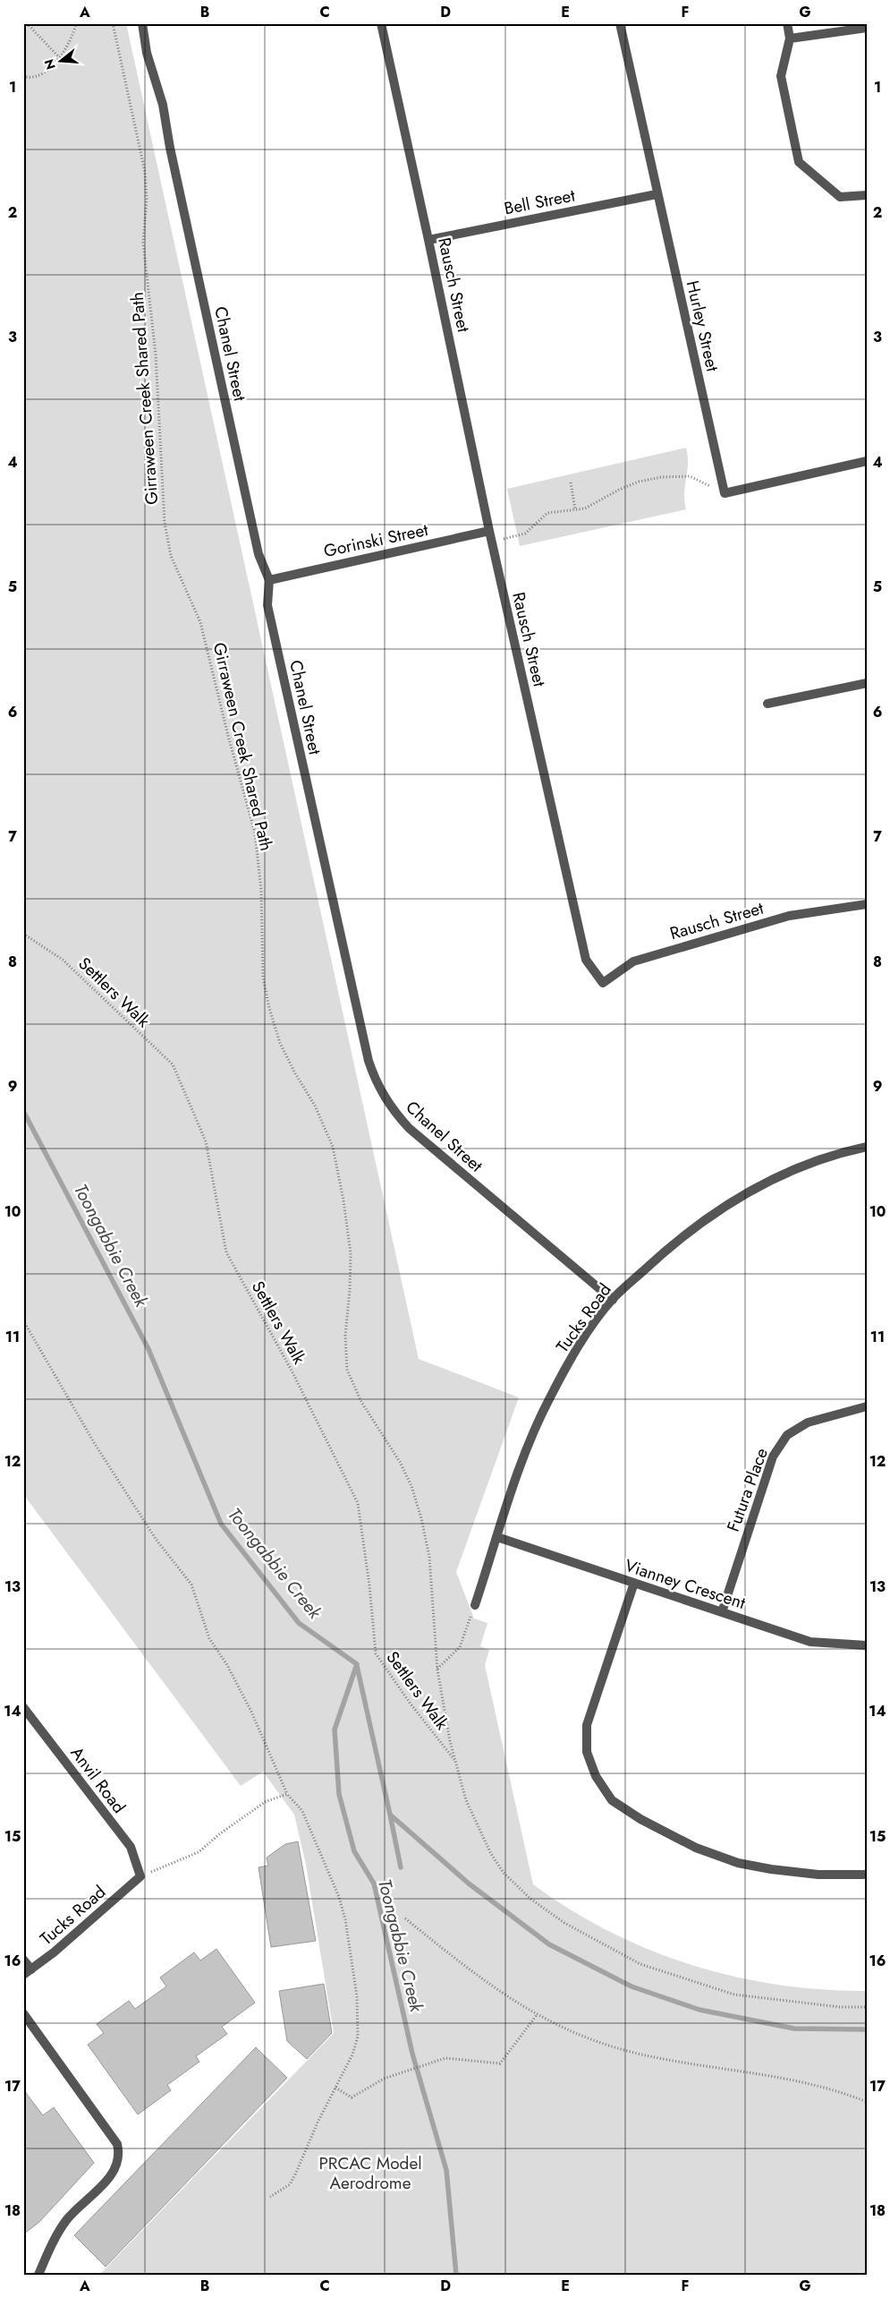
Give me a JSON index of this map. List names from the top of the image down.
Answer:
{
  "streets": {
    "street": [
      "Bell Street",
      "Rausch Street",
      "Hurley Street",
      "Chanel Street",
      "Gorinski Street",
      "Tucks Road",
      "Futura Place",
      "Vianney Crescent",
      "Anvil Road"
    ],
    "path": ["Girraween Creek Shared Path", "Settlers Walk"]
  },
  "crossings": [
    ["Bell Street", "Rausch Street"],
    ["Bell Street", "Hurley Street"],
    ["Rausch Street", "Gorinski Street"],
    ["Chanel Street", "Gorinski Street"],
    ["Chanel Street", "Tucks Road"],
    ["Girraween Creek Shared Path", "Settlers Walk"],
    ["Tucks Road", "Vianney Crescent"],
    ["Tucks Road", "Anvil Road"],
    ["Futura Place", "Vianney Crescent"]
  ],
  "water": ["Toongabbie Creek"],
  "parks": ["PRCAC Model Aerodrome"],
  "north": "left",
  "grid": {
    "columns": [
      "A",
      "B",
      "C",
      "D",
      "E",
      "F",
      "G"
    ],
    "rows": [
      "1",
      "2",
      "3",
      "4",
      "5",
      "6",
      "7",
      "8",
      "9",
      "10",
      "11",
      "12",
      "13",
      "14",
      "15",
      "16",
      "17",
      "18"
    ]
  }
}
